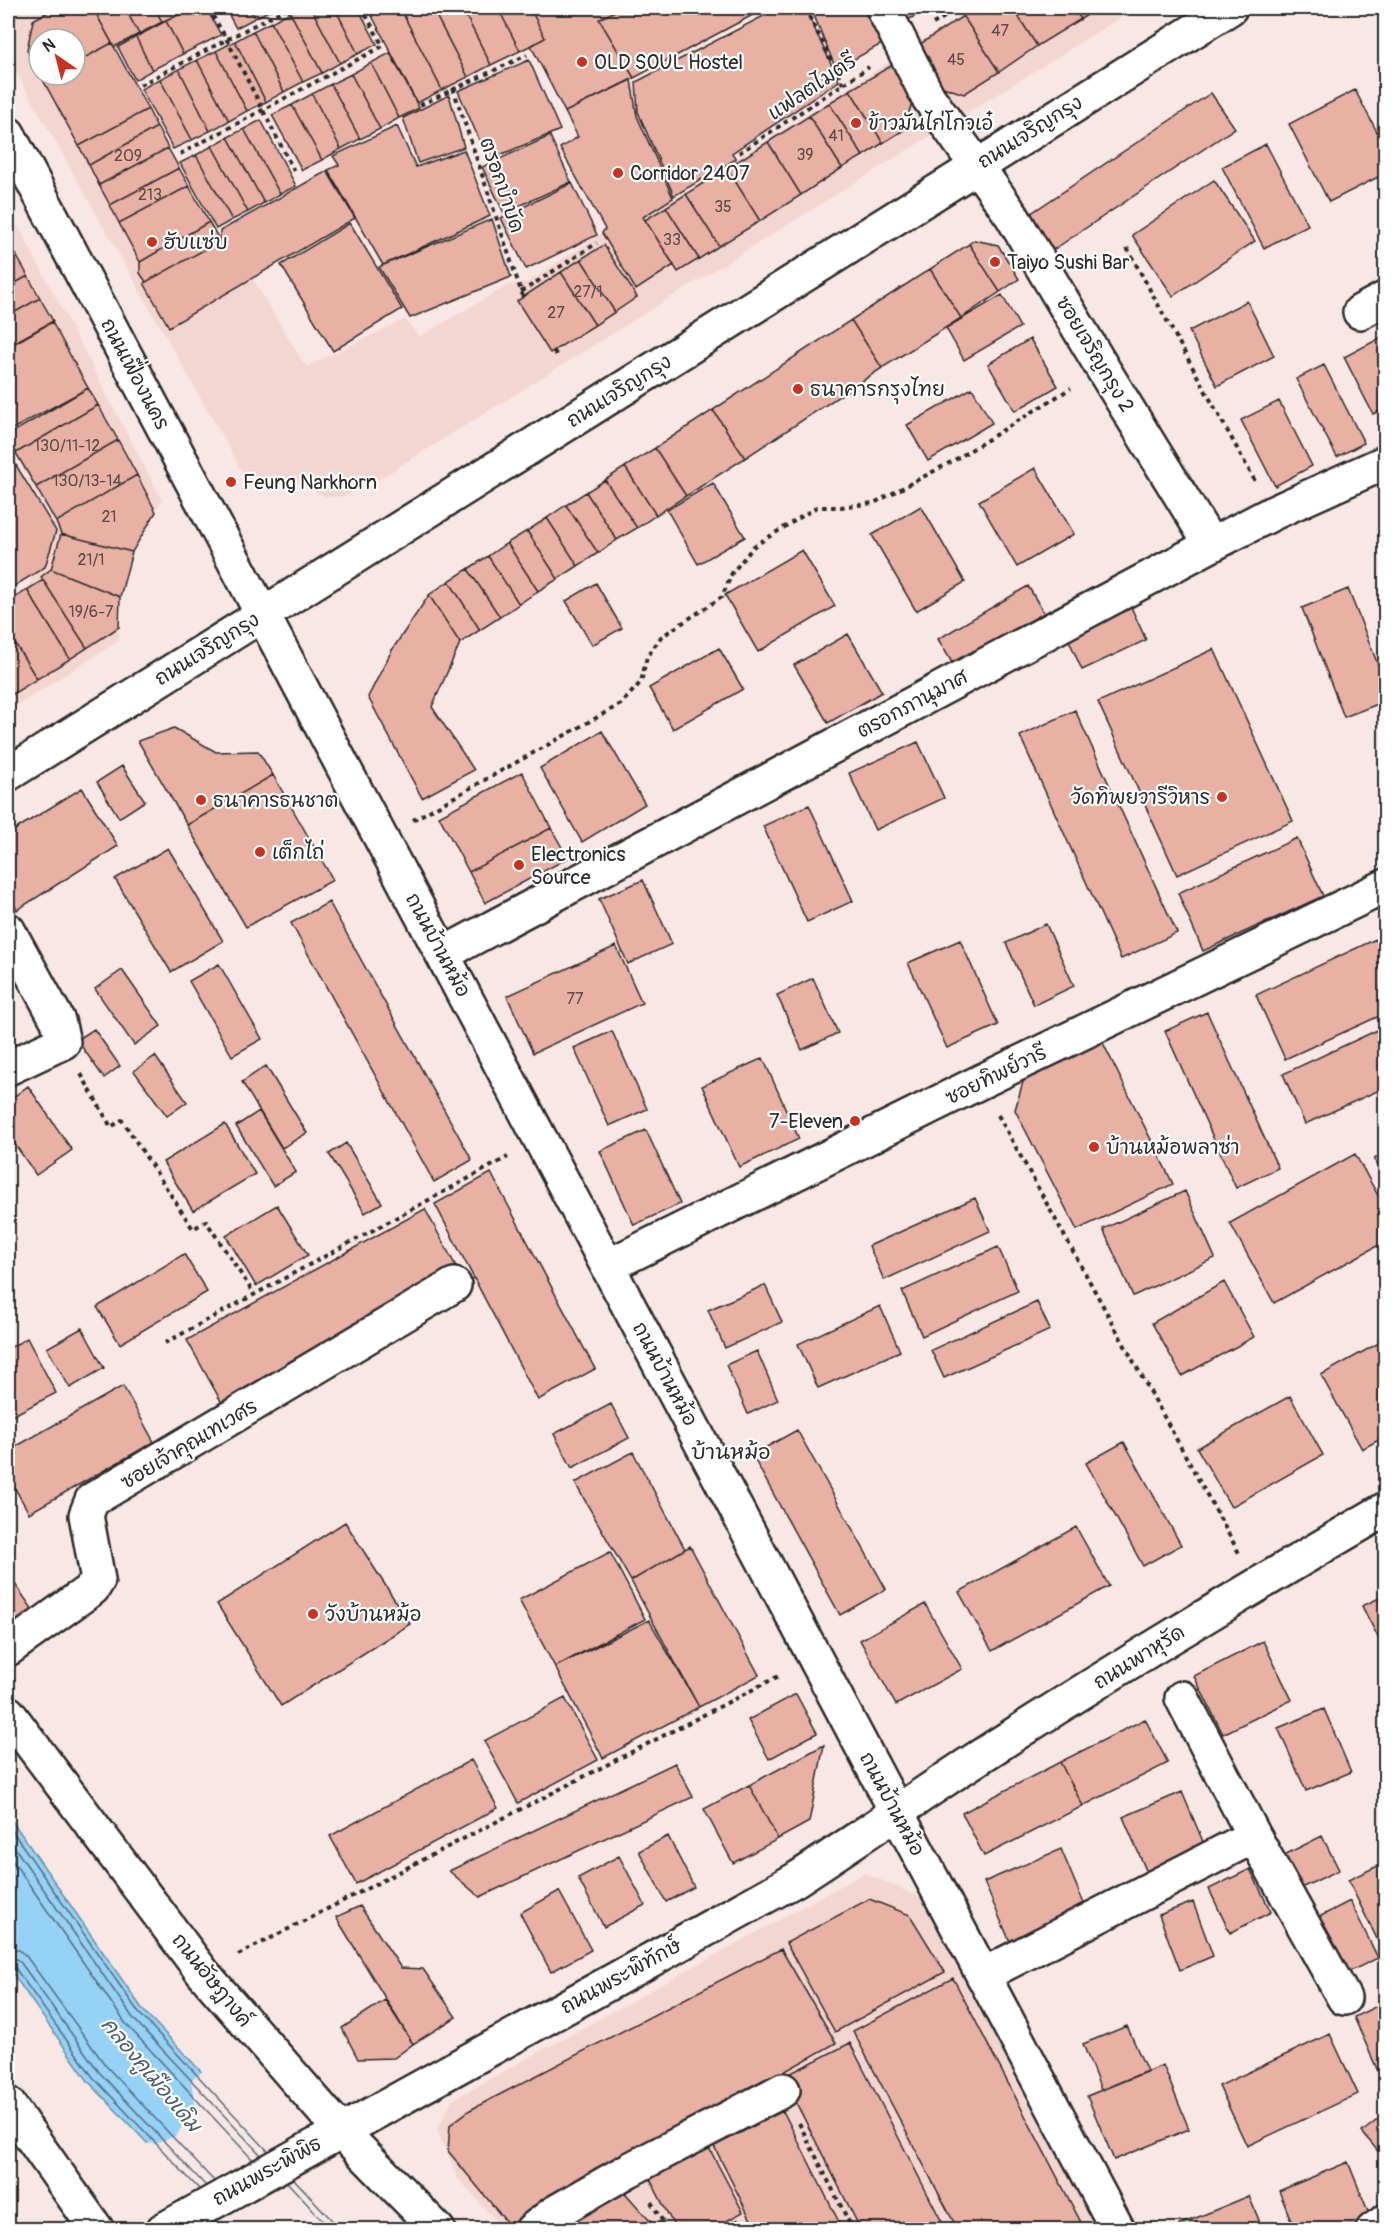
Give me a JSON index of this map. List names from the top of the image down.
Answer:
{
  "streets": {
    "street": [
      "ถนนเจริญกรุง",
      "ซอยเจริญกรุง 2",
      "ถนนเฟื่องนคร",
      "ตรอกภานุมาศ",
      "ถนนบ้านหม้อ",
      "ซอยทิพย์วารี",
      "ซอยเจ้าคุณเทเวศร",
      "ถนนพาหุรัด",
      "ถนนพระพิทักษ์",
      "ถนนอัษฎางค์",
      "ถนนพระพิพิธ"
    ],
    "path": ["แฟลตไมตรี", "ตรอกบำบัด"]
  },
  "crossings": [
    ["ถนนเจริญกรุง", "ซอยเจริญกรุง 2"],
    ["ถนนเจริญกรุง", "ถนนเฟื่องนคร"],
    ["ถนนเจริญกรุง", "ถนนบ้านหม้อ"],
    ["ซอยเจริญกรุง 2", "ตรอกภานุมาศ"],
    ["ถนนเฟื่องนคร", "ถนนบ้านหม้อ"],
    ["ตรอกภานุมาศ", "ถนนบ้านหม้อ"],
    ["ถนนบ้านหม้อ", "ซอยทิพย์วารี"],
    ["ถนนบ้านหม้อ", "ถนนพาหุรัด"],
    ["ถนนบ้านหม้อ", "ถนนพระพิทักษ์"],
    ["ถนนพาหุรัด", "ถนนพระพิทักษ์"],
    ["ถนนพระพิทักษ์", "ถนนอัษฎางค์"],
    ["ถนนพระพิทักษ์", "ถนนพระพิพิธ"],
    ["ถนนอัษฎางค์", "ถนนพระพิพิธ"]
  ],
  "districts": ["บ้านหม้อ"],
  "water": ["คลองคูเมืองเดิม"],
  "places": [
    "OLD SOUL Hostel",
    "ข้าวมันไก่โกวเอ๋",
    "Corridor 2407",
    "ฮับแซ่บ",
    "Taiyo Sushi Bar",
    "ธนาคารกรุงไทย",
    "Feung Narkhorn",
    "วัดทิพยวารีวิหาร",
    "ธนาคารธนชาต",
    "เต็กไถ่",
    "Electronics Source",
    "7-Eleven",
    "บ้านหม้อพลาซ่า",
    "วังบ้านหม้อ"
  ],
  "house_numbers": [
    "47",
    "45",
    "41",
    "39",
    "209",
    "213",
    "35",
    "33",
    "27/1",
    "27",
    "130/11-12",
    "130/13-14",
    "21",
    "21/1",
    "19/6-7",
    "77"
  ],
  "north": "top left"
}
